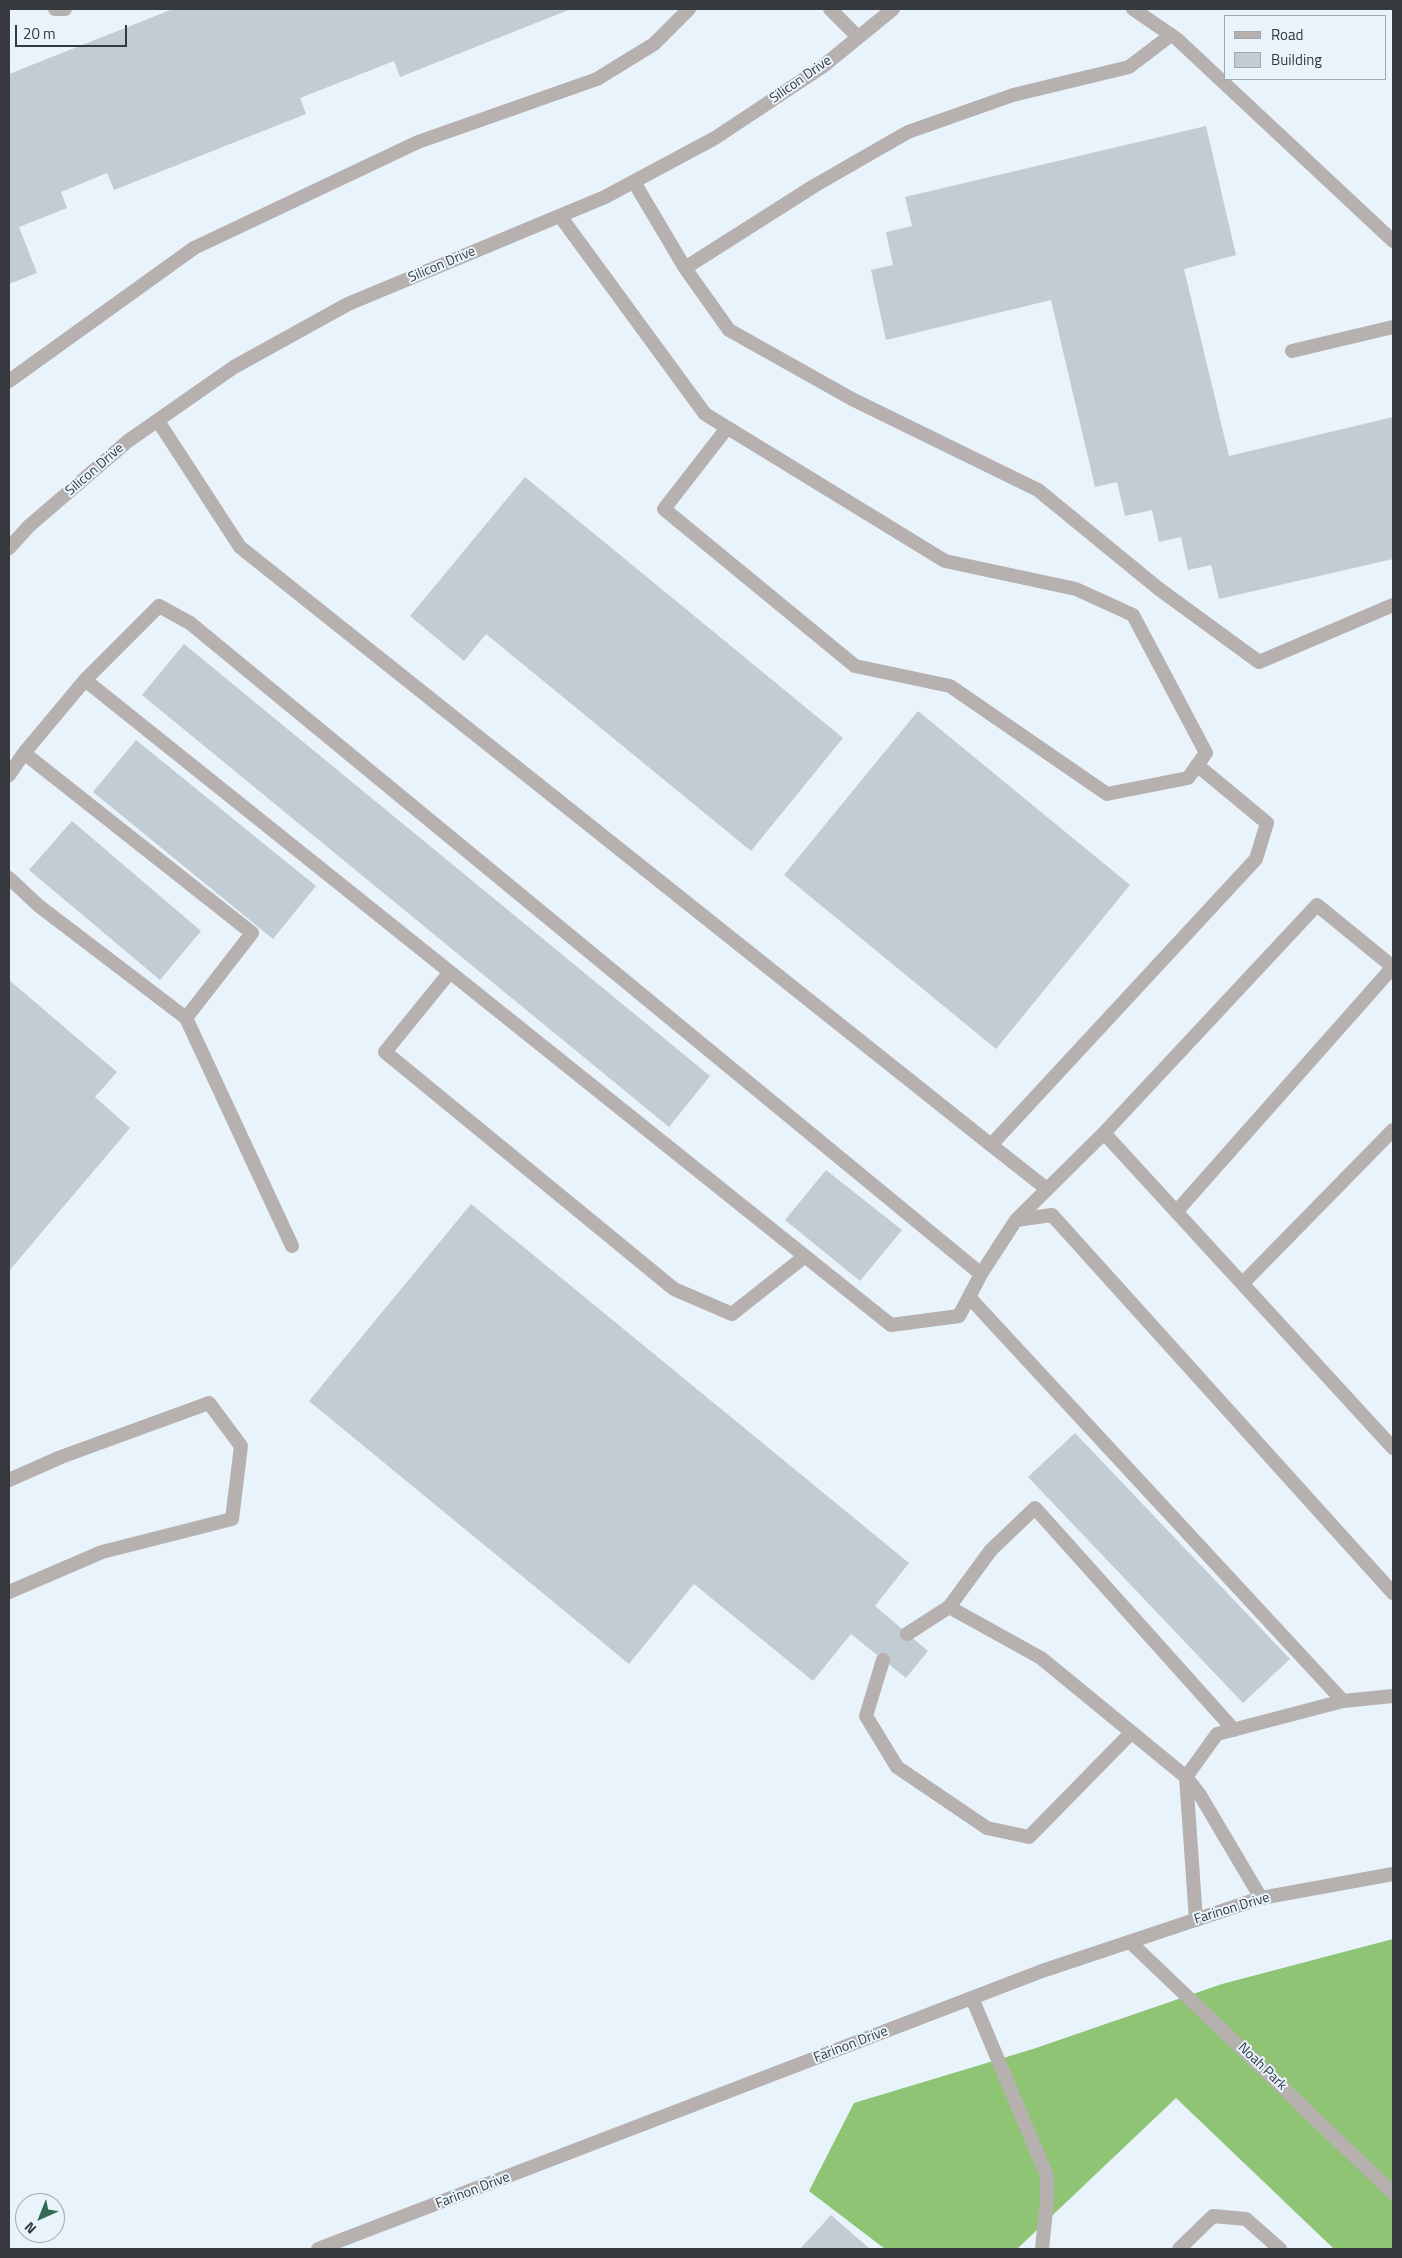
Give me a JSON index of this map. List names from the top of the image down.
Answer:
{
  "streets": {
    "street": ["Silicon Drive", "Farinon Drive", "Noah Park"]
  },
  "crossings": [
    ["Farinon Drive", "Noah Park"]
  ],
  "legend": ["Road", "Building"],
  "scale_bar": "20 m",
  "north": "bottom left"
}
